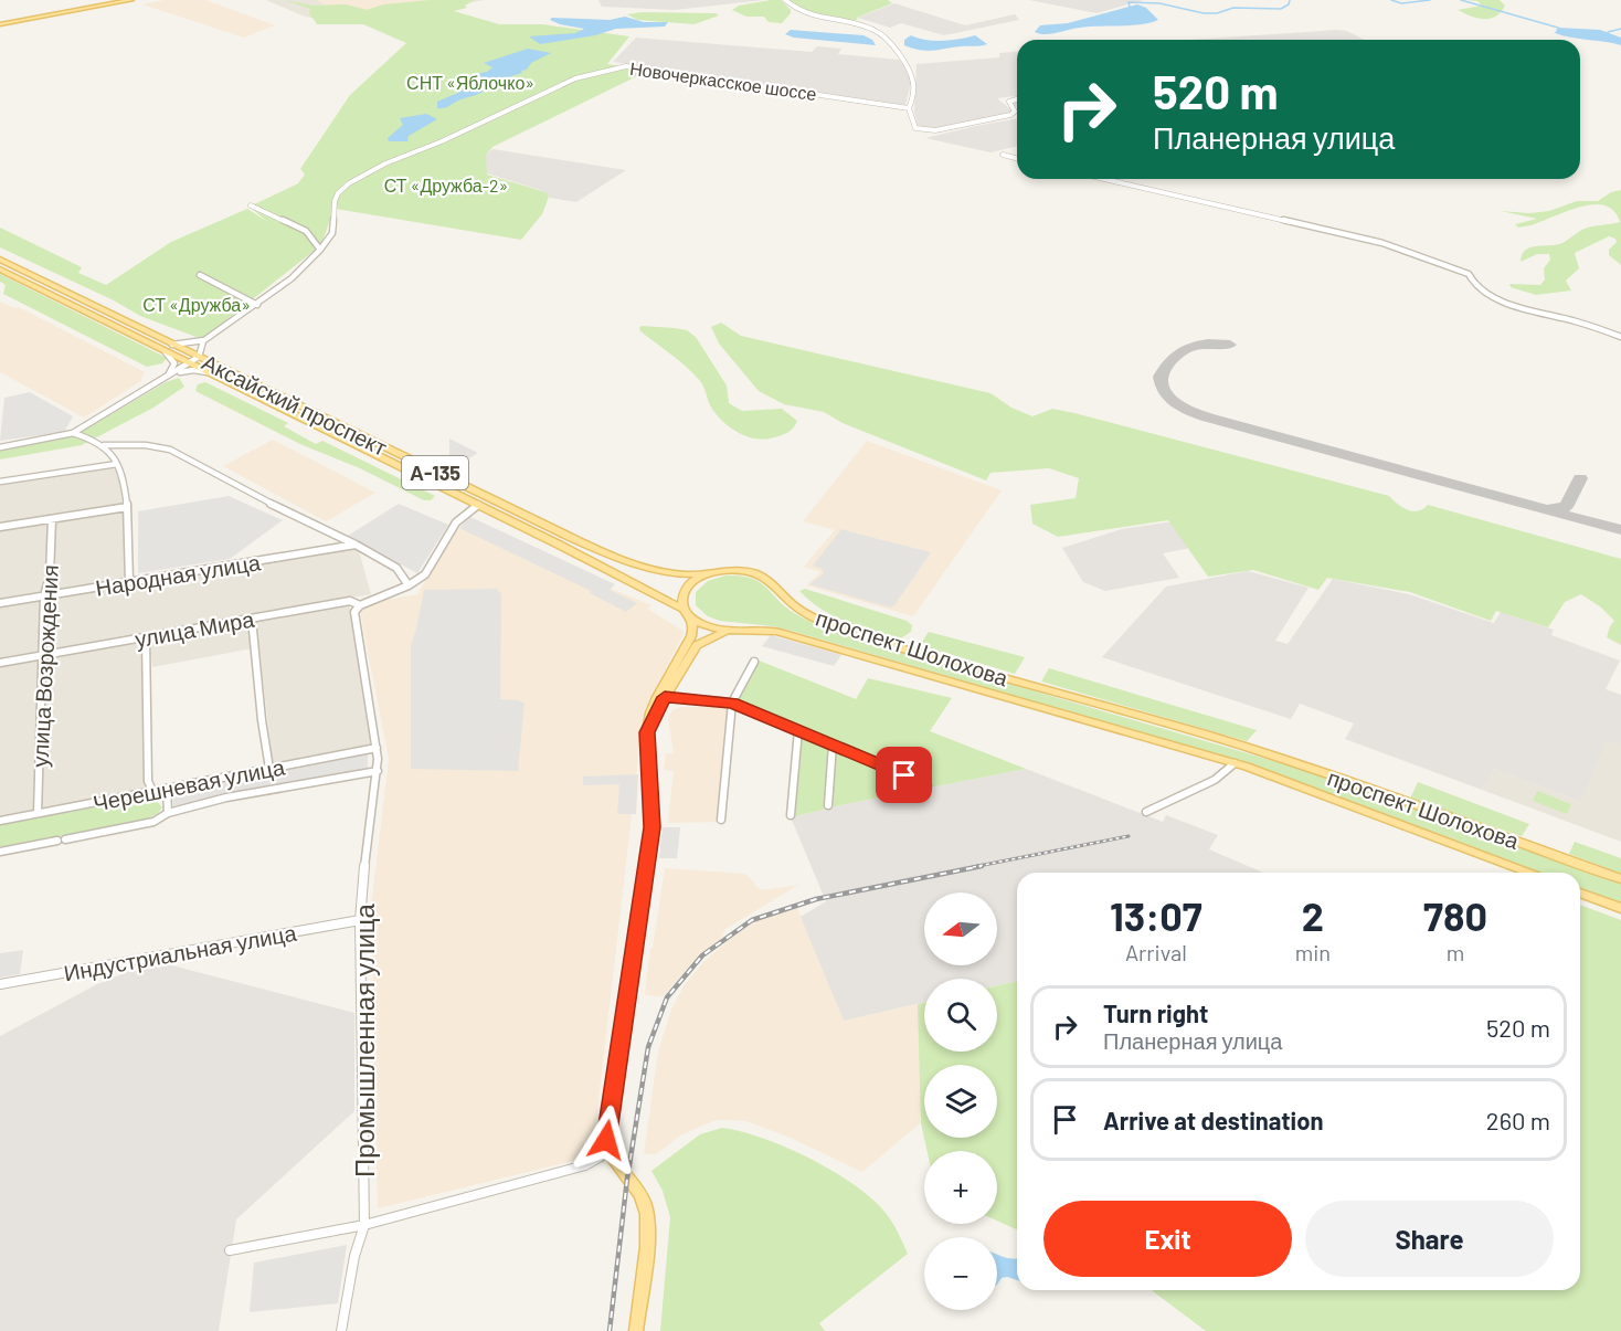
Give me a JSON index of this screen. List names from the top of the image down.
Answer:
{
  "streets": {
    "main road": ["Аксайский проспект", "А-135", "проспект Шолохова"],
    "street": [
      "Новочеркасское шоссе",
      "Народная улица",
      "улица Мира",
      "улица Возрождения",
      "Черешневая улица",
      "Индустриальная улица",
      "Промышленная улица"
    ]
  },
  "crossings": [
    ["Аксайский проспект", "проспект Шолохова"],
    ["Народная улица", "улица Возрождения"],
    ["улица Мира", "улица Возрождения"],
    ["улица Мира", "Промышленная улица"],
    ["улица Возрождения", "Черешневая улица"],
    ["Черешневая улица", "Промышленная улица"],
    ["Индустриальная улица", "Промышленная улица"]
  ],
  "parks": ["СНТ «Яблочко»", "СТ «Дружба-2»", "СТ «Дружба»"],
  "north": "left",
  "page": {
    "turn": ["520 m", "Планерная улица"],
    "eta": [
      "13:07",
      "Arrival",
      "2",
      "min",
      "780",
      "m"
    ],
    "map_buttons": ["+", "−"],
    "list": [
      {
        "name": "Turn right",
        "note": "Планерная улица",
        "value": "520 m"
      },
      {
        "name": "Arrive at destination",
        "value": "260 m"
      }
    ],
    "buttons": ["Exit", "Share"]
  }
}
